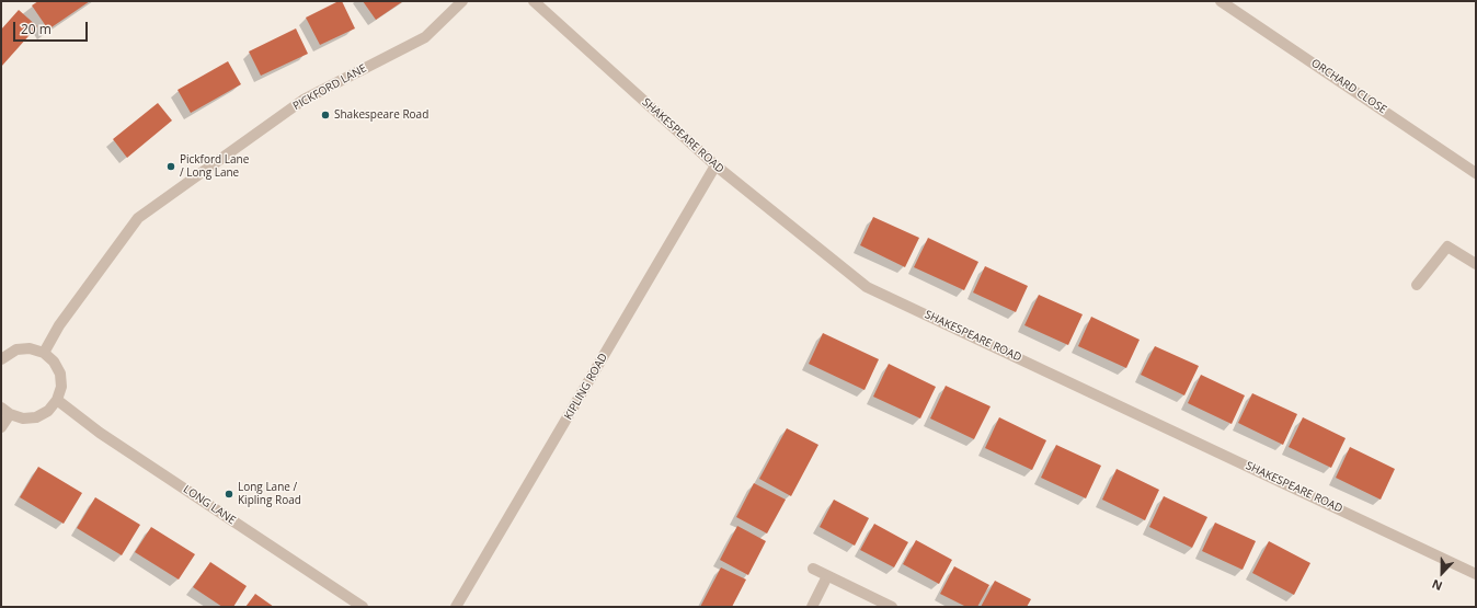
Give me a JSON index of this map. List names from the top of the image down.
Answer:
{
  "streets": {
    "street": [
      "ORCHARD CLOSE",
      "PICKFORD LANE",
      "SHAKESPEARE ROAD",
      "KIPLING ROAD",
      "LONG LANE"
    ]
  },
  "crossings": [
    ["SHAKESPEARE ROAD", "KIPLING ROAD"]
  ],
  "places": ["Shakespeare Road", "Pickford Lane / Long Lane", "Long Lane / Kipling Road"],
  "scale_bar": "20 m",
  "north": "bottom"
}
